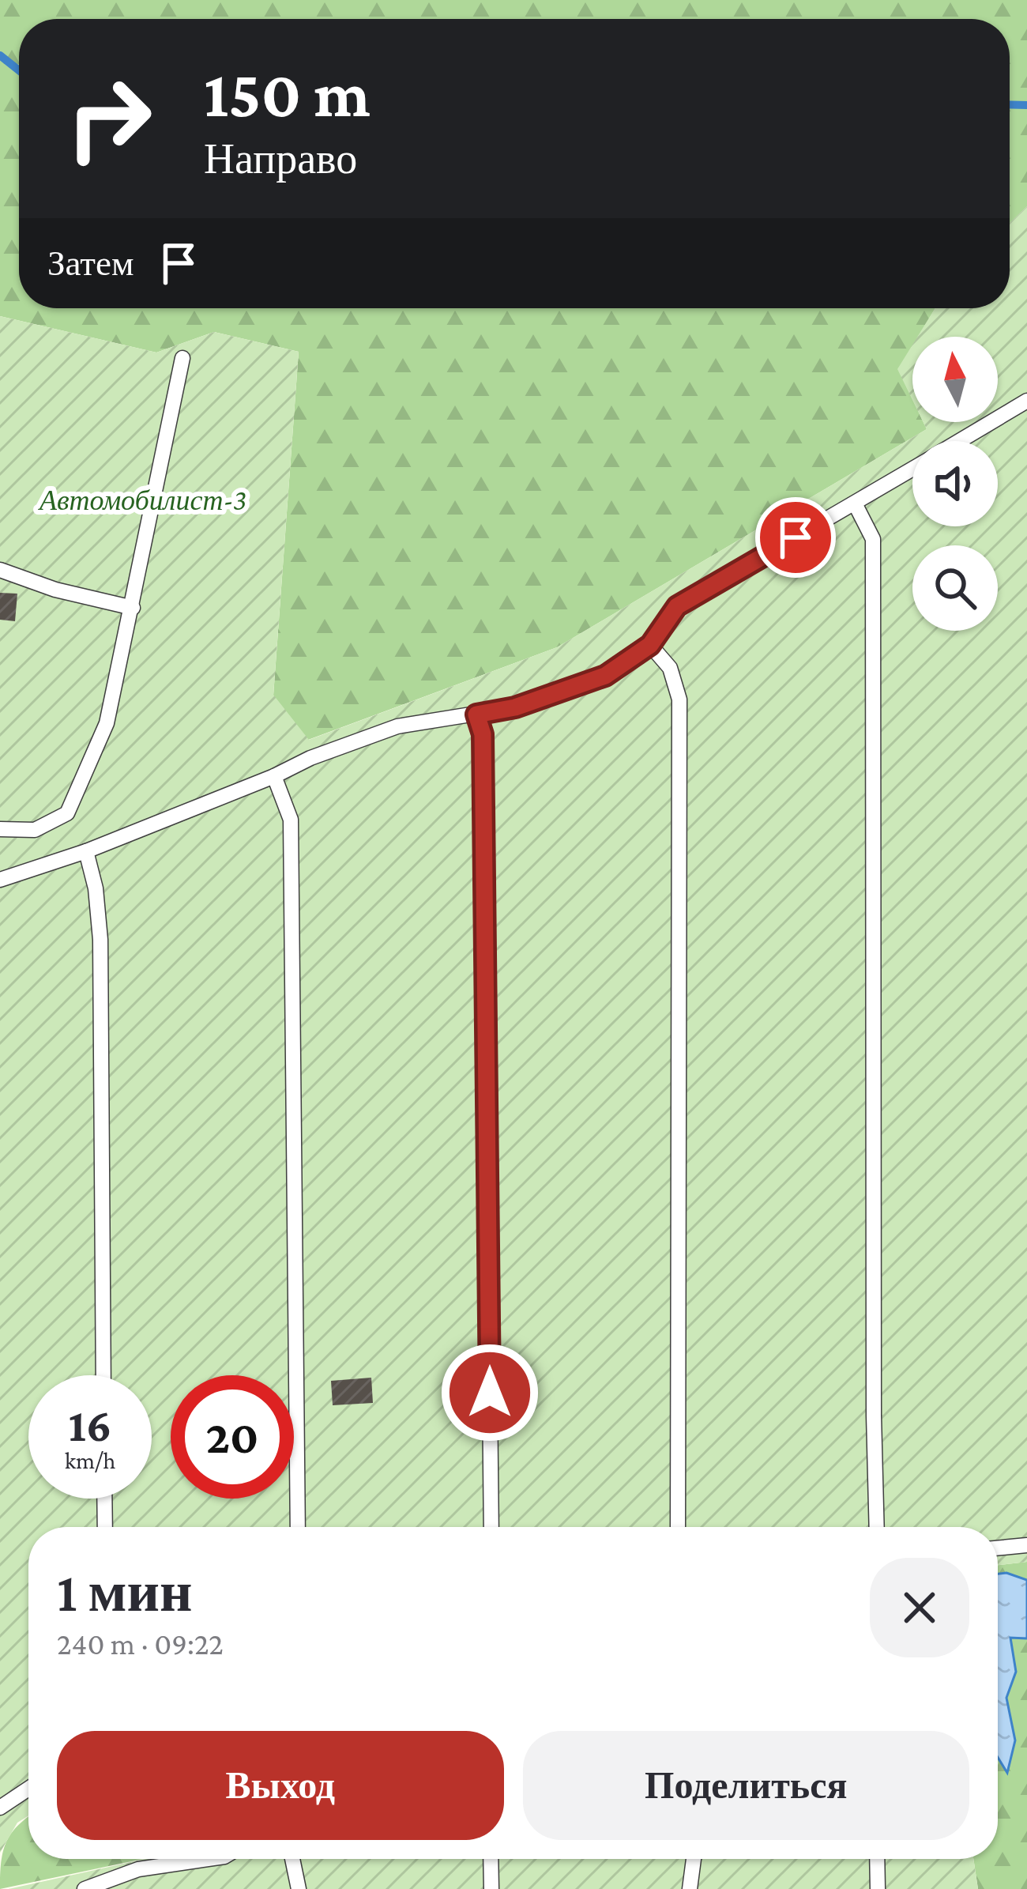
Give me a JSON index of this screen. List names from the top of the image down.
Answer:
{
  "parks": ["Автомобилист-3"],
  "north": "top",
  "page": {
    "turn": ["150 m", "Направо"],
    "then": "Затем",
    "speed": "16 km/h",
    "limit": "20",
    "heading": ["1 мин", "240 m · 09:22"],
    "buttons": ["Выход", "Поделиться"]
  }
}
